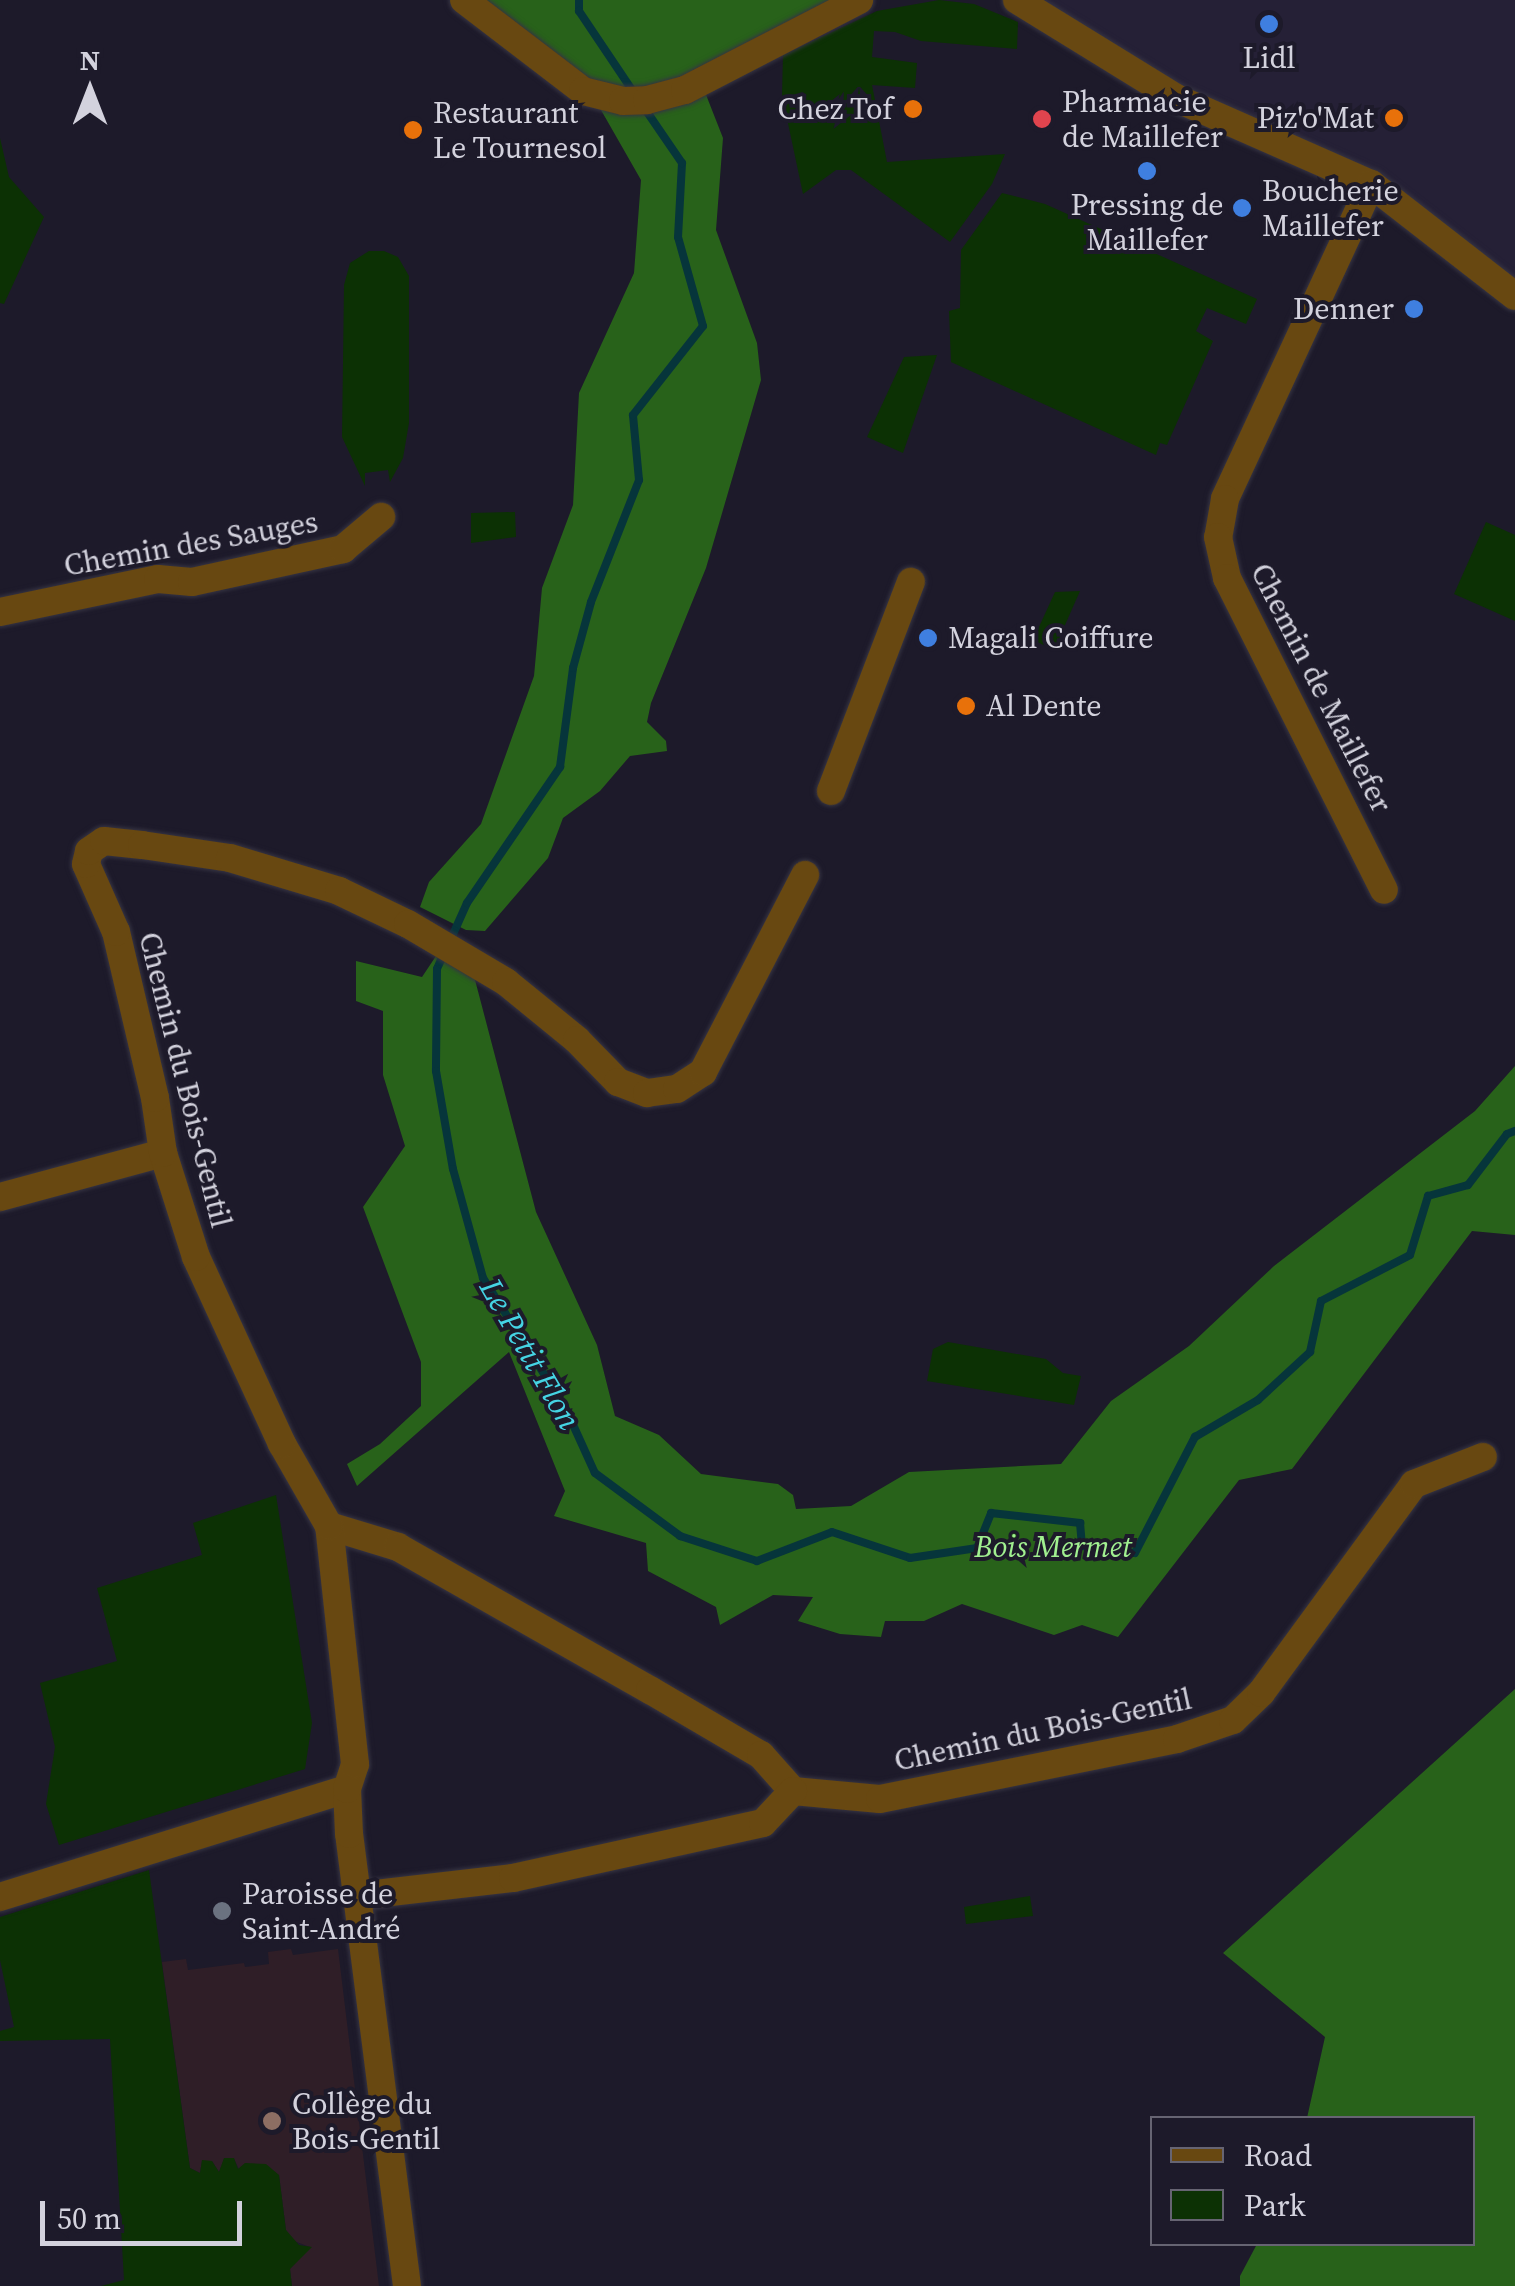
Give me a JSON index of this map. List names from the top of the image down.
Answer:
{
  "streets": {
    "street": ["Chemin des Sauges", "Chemin de Maillefer", "Chemin du Bois-Gentil"]
  },
  "water": ["Le Petit Flon"],
  "parks": ["Bois Mermet"],
  "places": [
    "Lidl",
    "Chez Tof",
    "Piz'o'Mat",
    "Pharmacie de Maillefer",
    "Restaurant Le Tournesol",
    "Pressing de Maillefer",
    "Boucherie Maillefer",
    "Denner",
    "Magali Coiffure",
    "Al Dente",
    "Paroisse de Saint-André",
    "Collège du Bois-Gentil"
  ],
  "legend": ["Road", "Park"],
  "scale_bar": "50 m",
  "north": "top"
}
